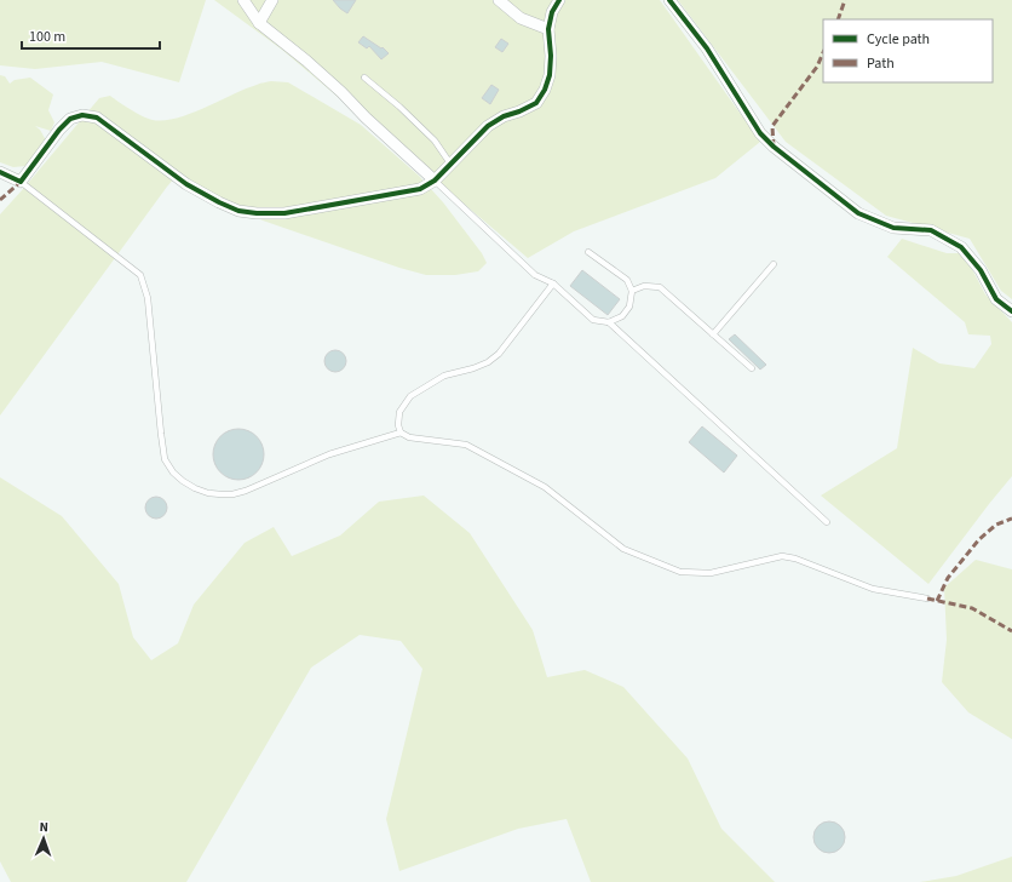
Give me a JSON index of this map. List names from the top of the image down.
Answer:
{
  "legend": ["Cycle path", "Path"],
  "scale_bar": "100 m",
  "north": "top"
}
